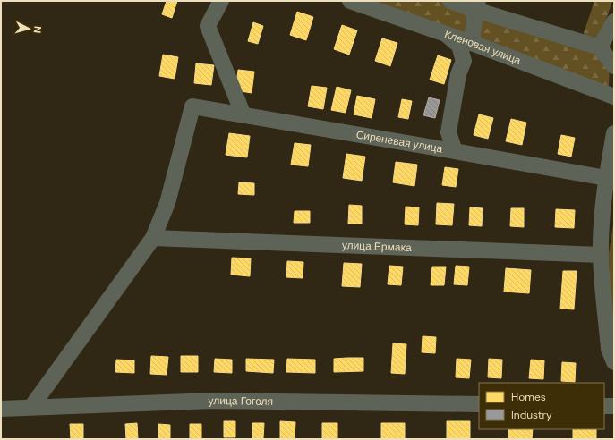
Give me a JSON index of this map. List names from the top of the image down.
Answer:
{
  "streets": {
    "street": [
      "Кленовая улица",
      "Сиреневая улица",
      "улица Ермака",
      "улица Гоголя"
    ]
  },
  "crossings": [
    ["Сиреневая улица", "улица Ермака"]
  ],
  "legend": ["Homes", "Industry"],
  "north": "right"
}
